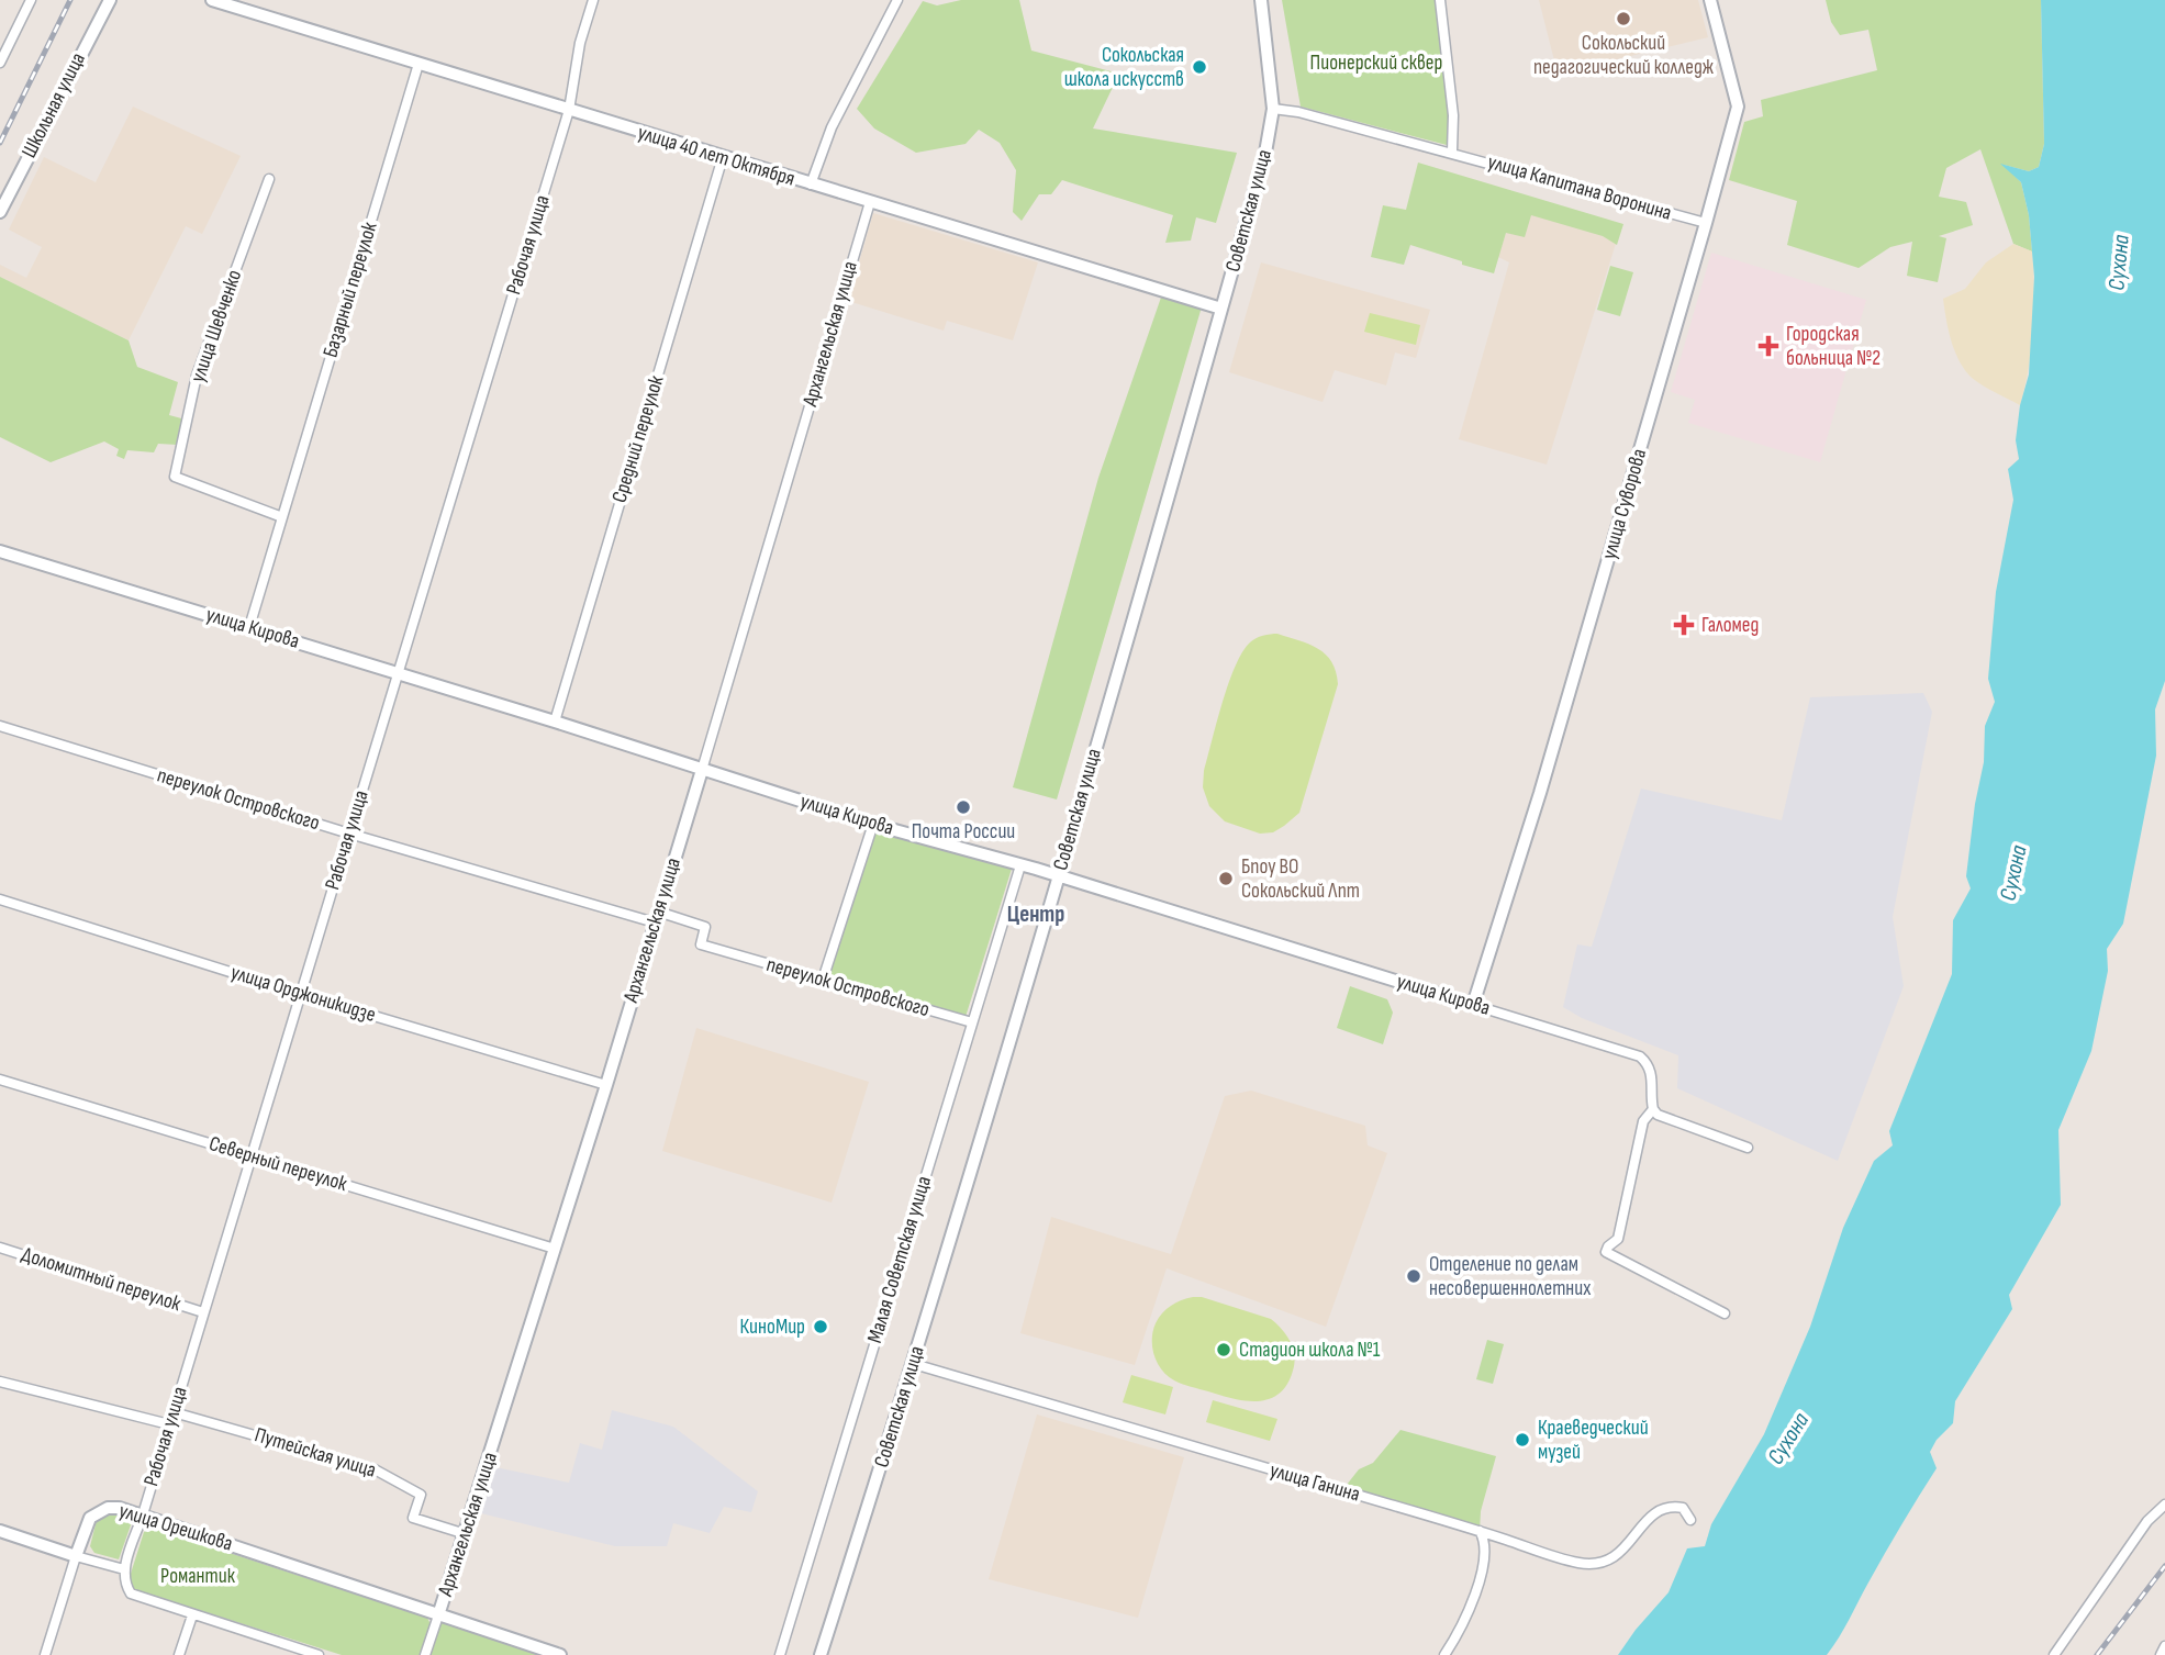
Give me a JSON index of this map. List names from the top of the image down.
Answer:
{
  "streets": {
    "street": [
      "Школьная улица",
      "улица 40 лет Октября",
      "улица Капитана Воронина",
      "Советская улица",
      "Рабочая улица",
      "Базарный переулок",
      "улица Шевченко",
      "Архангельская улица",
      "Средний переулок",
      "улица Суворова",
      "улица Кирова",
      "переулок Островского",
      "улица Орджоникидзе",
      "Северный переулок",
      "Малая Советская улица",
      "Доломитный переулок",
      "Путейская улица",
      "улица Ганина",
      "улица Орешкова"
    ]
  },
  "crossings": [
    ["улица 40 лет Октября", "Советская улица"],
    ["улица 40 лет Октября", "Рабочая улица"],
    ["улица 40 лет Октября", "Базарный переулок"],
    ["улица 40 лет Октября", "Архангельская улица"],
    ["улица 40 лет Октября", "Средний переулок"],
    ["улица Капитана Воронина", "Советская улица"],
    ["улица Капитана Воронина", "улица Суворова"],
    ["Советская улица", "улица Кирова"],
    ["Советская улица", "улица Ганина"],
    ["Рабочая улица", "улица Кирова"],
    ["Рабочая улица", "переулок Островского"],
    ["Рабочая улица", "улица Орджоникидзе"],
    ["Рабочая улица", "Северный переулок"],
    ["Рабочая улица", "Доломитный переулок"],
    ["Рабочая улица", "Путейская улица"],
    ["Рабочая улица", "улица Орешкова"],
    ["Базарный переулок", "улица Шевченко"],
    ["Базарный переулок", "улица Кирова"],
    ["Архангельская улица", "улица Кирова"],
    ["Архангельская улица", "переулок Островского"],
    ["Архангельская улица", "улица Орджоникидзе"],
    ["Архангельская улица", "Северный переулок"],
    ["Архангельская улица", "Путейская улица"],
    ["Архангельская улица", "улица Орешкова"],
    ["Средний переулок", "улица Кирова"],
    ["улица Суворова", "улица Кирова"],
    ["улица Кирова", "Малая Советская улица"],
    ["переулок Островского", "Малая Советская улица"]
  ],
  "districts": ["Центр"],
  "water": ["Сухона"],
  "parks": ["Пионерский сквер", "Романтик"],
  "places": {
    "other": [
      "Сокольский педагогический колледж",
      "Сокольская школа искусств",
      "Почта России",
      "Бпоу ВО Сокольский Лпт",
      "Отделение по делам несовершеннолетних",
      "КиноМир",
      "Стадион школа №1",
      "Краеведческий музей"
    ],
    "health": ["Городская больница №2", "Галомед"]
  }
}
